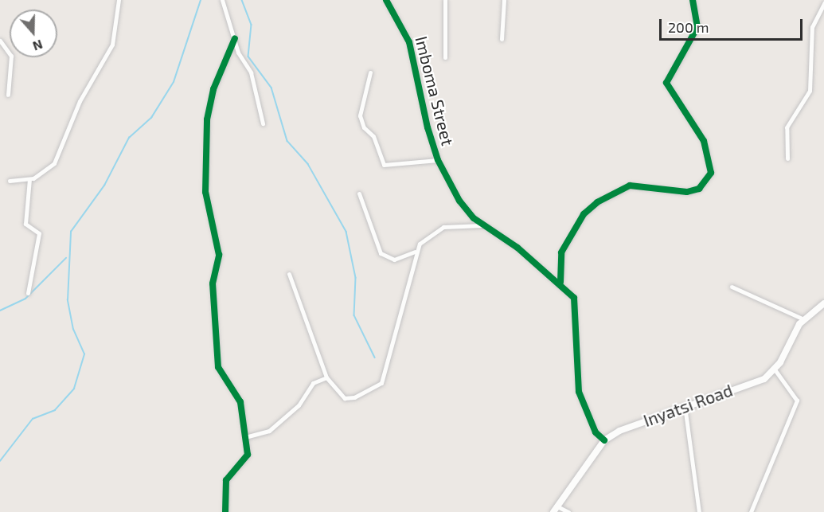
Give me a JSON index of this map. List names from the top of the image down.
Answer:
{
  "streets": {
    "street": ["Imboma Street", "Inyatsi Road"]
  },
  "crossings": [
    ["Imboma Street", "Inyatsi Road"]
  ],
  "scale_bar": "200 m",
  "north": "bottom"
}
